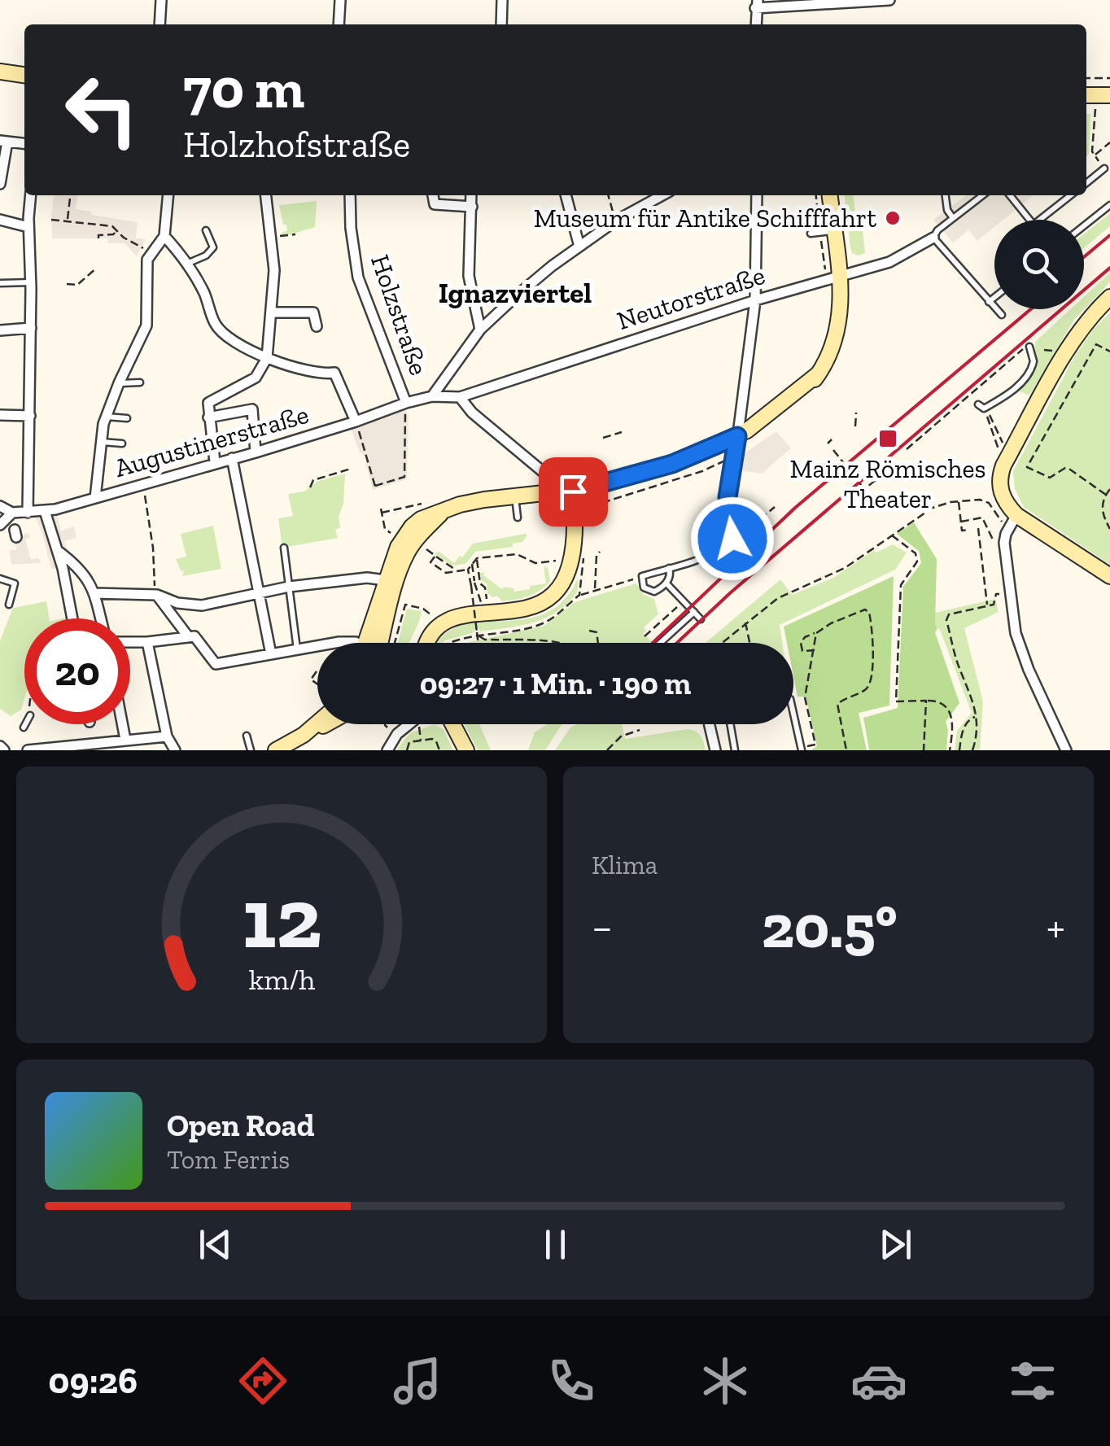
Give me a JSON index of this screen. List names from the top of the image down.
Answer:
{
  "streets": {
    "street": ["Neutorstraße", "Holzstraße", "Augustinerstraße"]
  },
  "crossings": [
    ["Neutorstraße", "Augustinerstraße"],
    ["Holzstraße", "Augustinerstraße"]
  ],
  "districts": ["Ignazviertel"],
  "places": {
    "other": ["Museum für Antike Schifffahrt"],
    "transit": ["Mainz Römisches Theater"]
  },
  "page": {
    "turn": ["70 m", "Holzhofstraße"],
    "limit": "20",
    "trip": "09:27 · 1 Min. · 190 m",
    "tile": "Klima",
    "heat": ["−", "20.5°", "+"],
    "song": ["Open Road", "Tom Ferris"],
    "tabs": "09:26",
    "gauge": ["12", "km/h"]
  }
}
